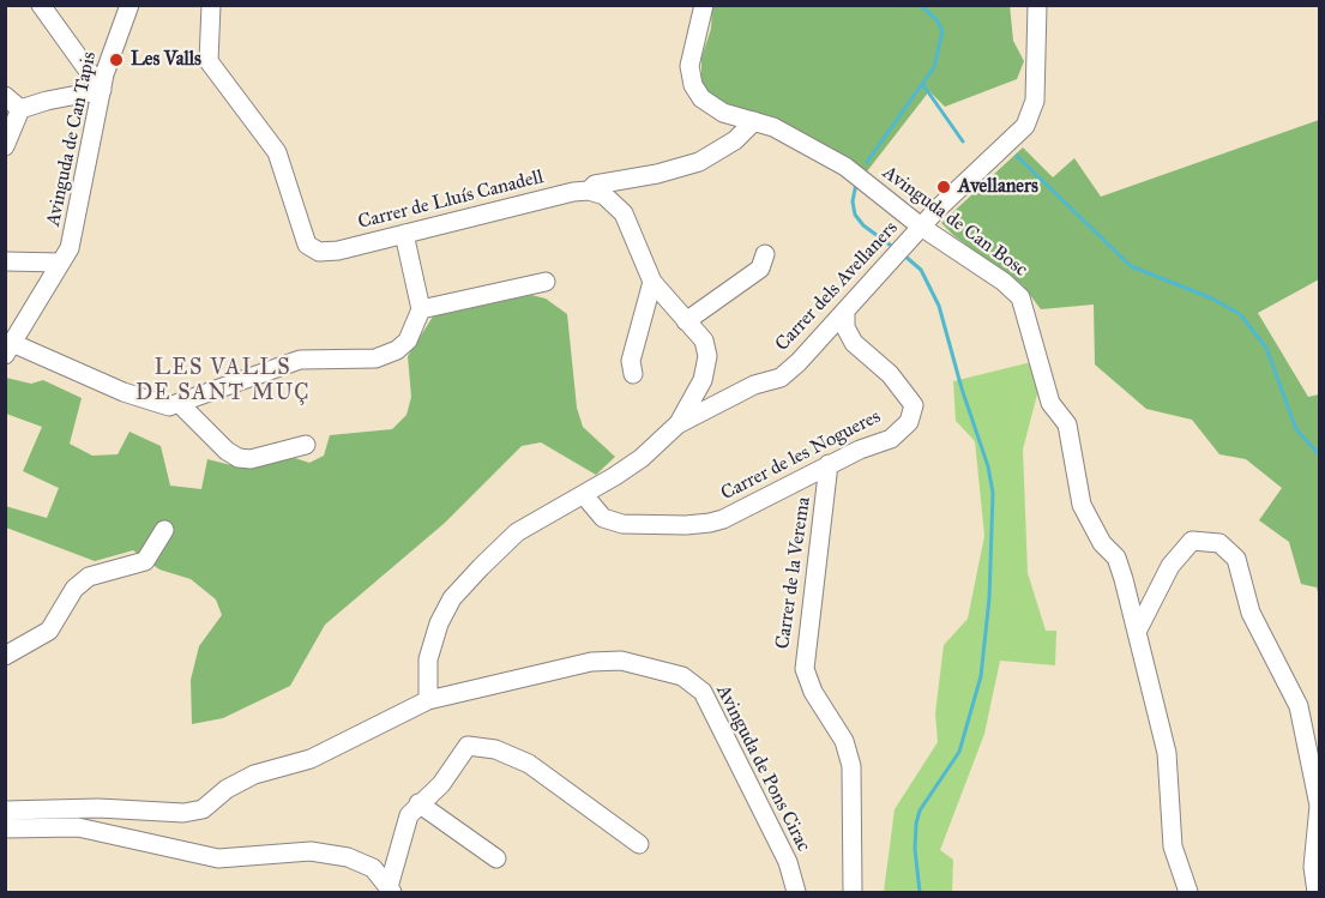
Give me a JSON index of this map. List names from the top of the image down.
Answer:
{
  "streets": {
    "street": [
      "Avinguda de Can Tapis",
      "Carrer de Lluís Canadell",
      "Avinguda de Can Bosc",
      "Carrer dels Avellaners",
      "Carrer de les Nogueres",
      "Carrer de la Verema",
      "Avinguda de Pons Cirac"
    ]
  },
  "crossings": [
    ["Carrer de Lluís Canadell", "Avinguda de Can Bosc"],
    ["Avinguda de Can Bosc", "Carrer dels Avellaners"],
    ["Carrer dels Avellaners", "Carrer de les Nogueres"],
    ["Carrer dels Avellaners", "Avinguda de Pons Cirac"],
    ["Carrer de les Nogueres", "Carrer de la Verema"]
  ],
  "districts": ["LES VALLS DE SANT MUÇ"],
  "places": ["Les Valls", "Avellaners"]
}
